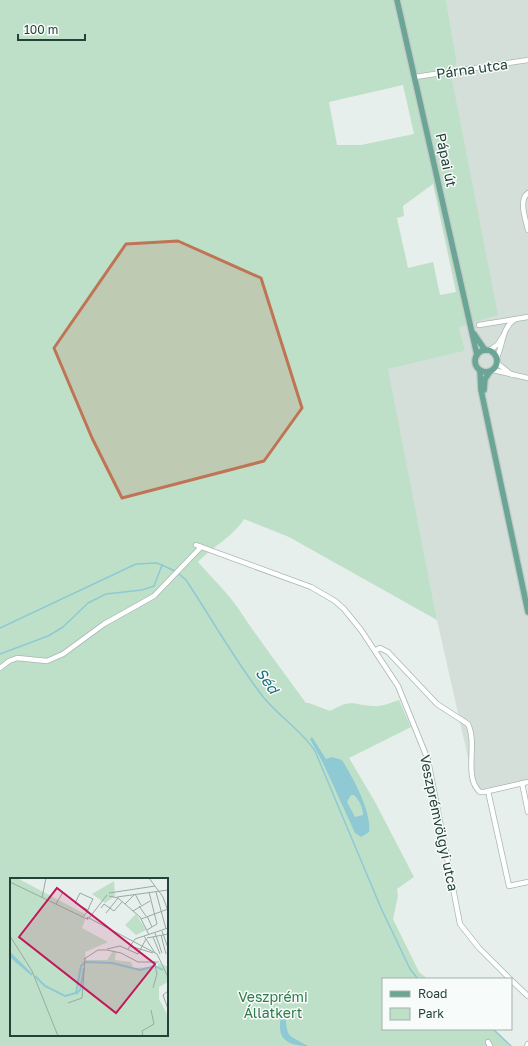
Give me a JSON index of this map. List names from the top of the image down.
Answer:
{
  "streets": {
    "main road": ["Pápai út"],
    "street": ["Párna utca", "Veszprémvölgyi utca"]
  },
  "crossings": [
    ["Párna utca", "Pápai út"]
  ],
  "water": ["Séd"],
  "parks": ["Veszprémi Állatkert"],
  "legend": ["Road", "Park"],
  "scale_bar": "100 m"
}
